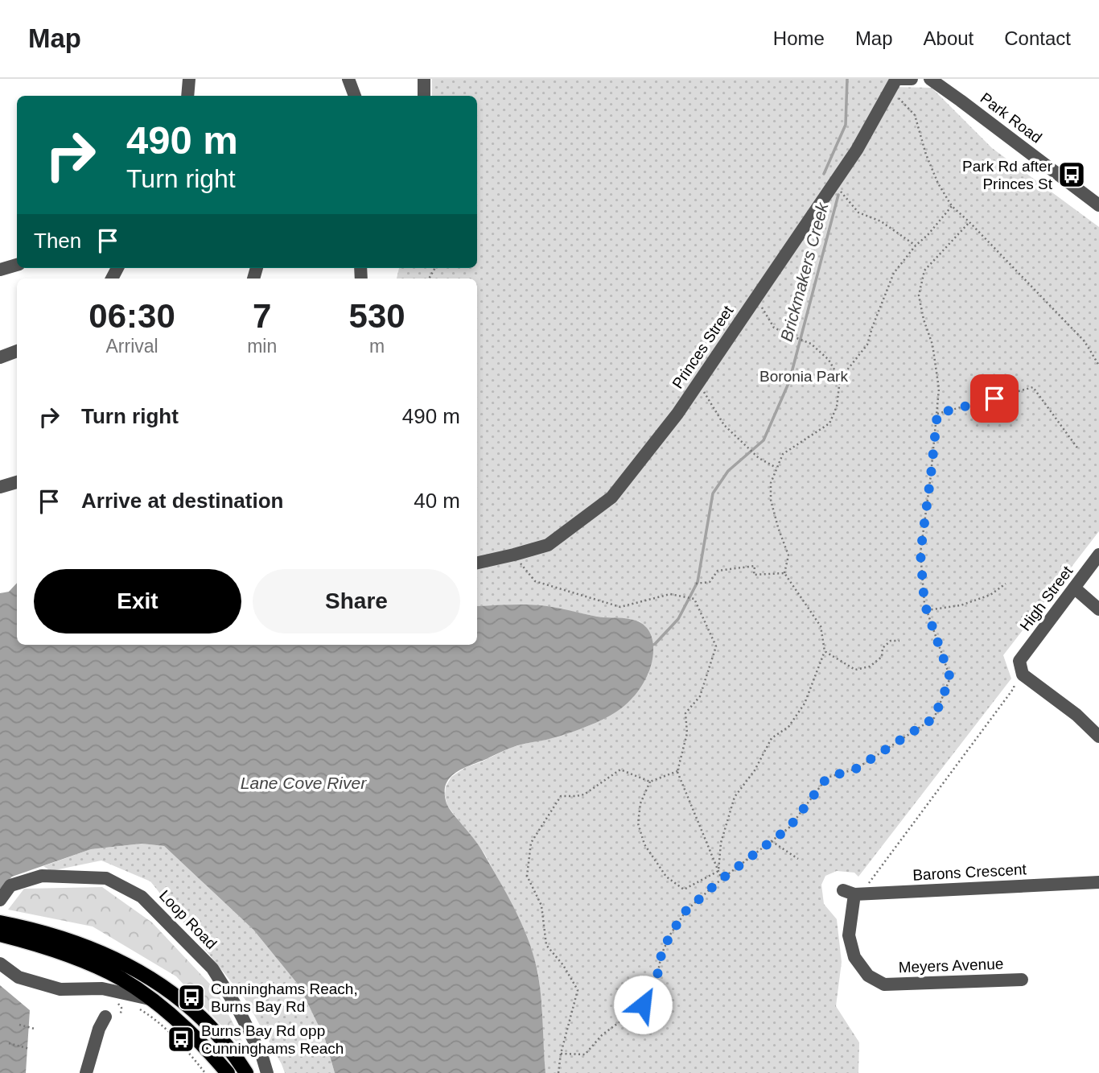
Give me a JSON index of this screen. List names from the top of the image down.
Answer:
{
  "streets": {
    "street": [
      "Park Road",
      "Princes Street",
      "High Street",
      "Barons Crescent",
      "Loop Road",
      "Meyers Avenue"
    ]
  },
  "crossings": [
    ["Barons Crescent", "Meyers Avenue"]
  ],
  "water": ["Brickmakers Creek", "Lane Cove River"],
  "parks": ["Boronia Park"],
  "places": {
    "bus stop": ["Park Rd after Princes St", "Cunninghams Reach, Burns Bay Rd", "Burns Bay Rd opp Cunninghams Reach"]
  },
  "page": {
    "header": "Map",
    "nav": [
      "Home",
      "Map",
      "About",
      "Contact"
    ],
    "turn": ["490 m", "Turn right"],
    "then": "Then",
    "eta": [
      "06:30",
      "Arrival",
      "7",
      "min",
      "530",
      "m"
    ],
    "list": [
      {
        "name": "Turn right",
        "value": "490 m"
      },
      {
        "name": "Arrive at destination",
        "value": "40 m"
      }
    ],
    "buttons": ["Exit", "Share"]
  }
}
